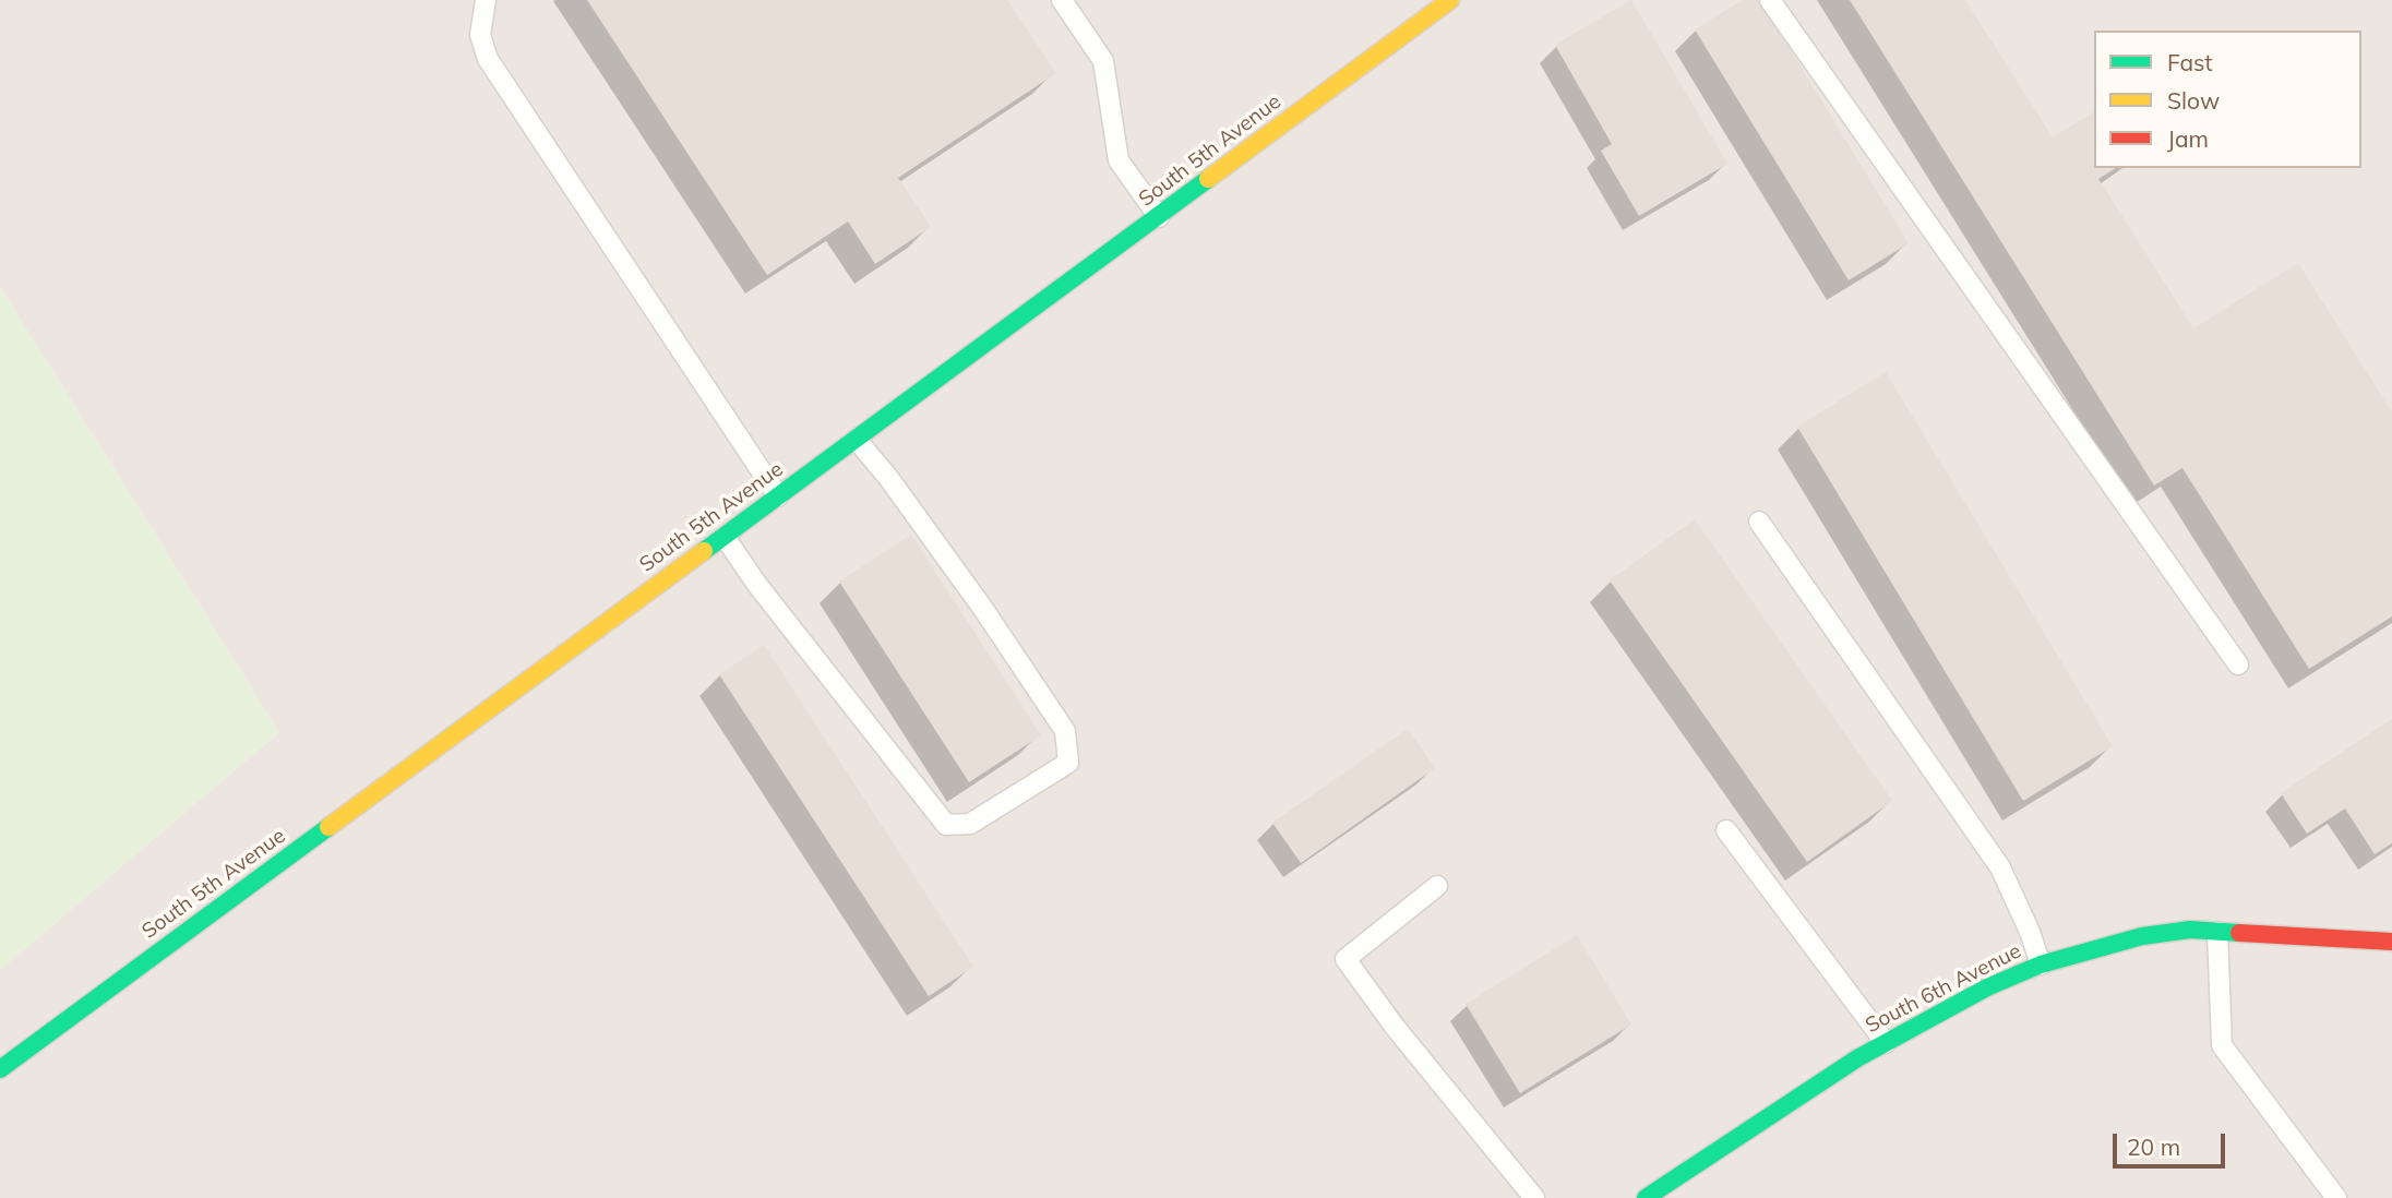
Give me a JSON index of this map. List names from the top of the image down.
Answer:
{
  "streets": {
    "street": ["South 5th Avenue", "South 6th Avenue"]
  },
  "legend": ["Fast", "Slow", "Jam"],
  "scale_bar": "20 m"
}
